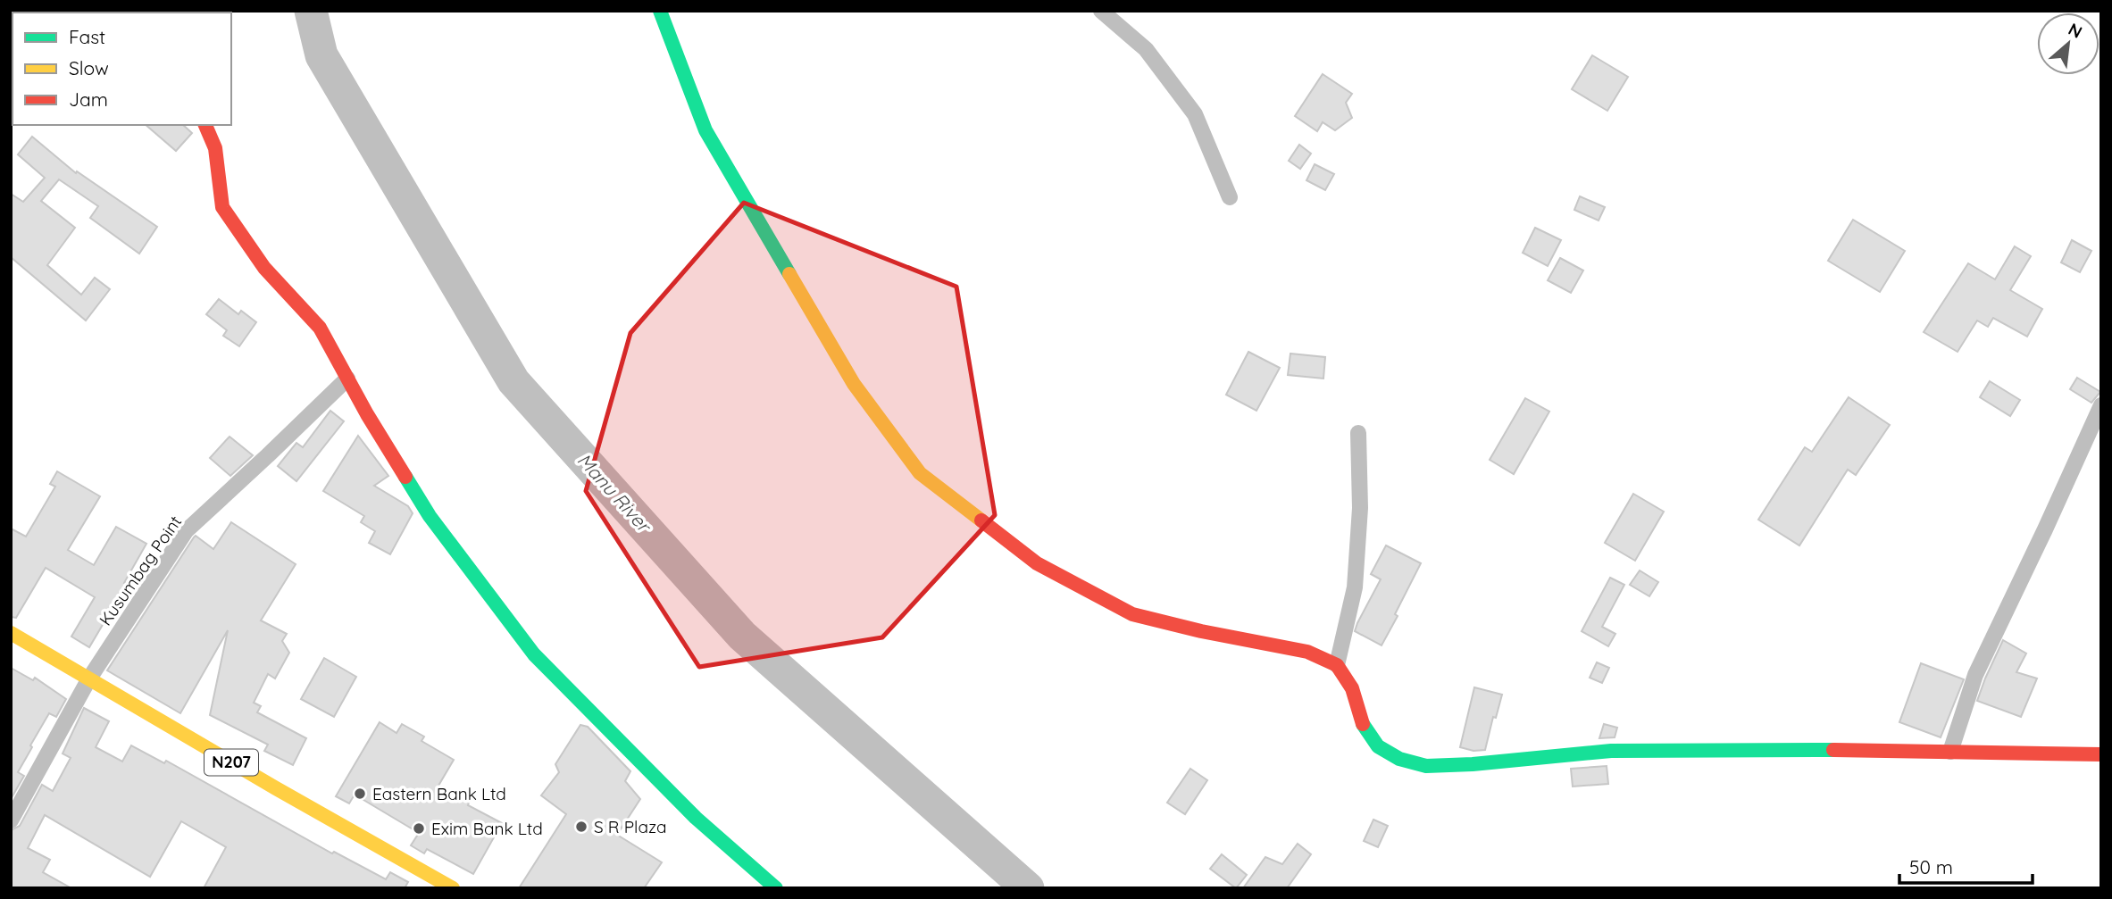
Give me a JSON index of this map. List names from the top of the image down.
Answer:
{
  "streets": {
    "main road": ["N207"],
    "street": ["Kusumbag Point"]
  },
  "crossings": [
    ["Kusumbag Point", "N207"]
  ],
  "water": ["Manu River"],
  "places": ["Eastern Bank Ltd", "S R Plaza", "Exim Bank Ltd"],
  "legend": ["Fast", "Slow", "Jam"],
  "scale_bar": "50 m",
  "north": "top right"
}
